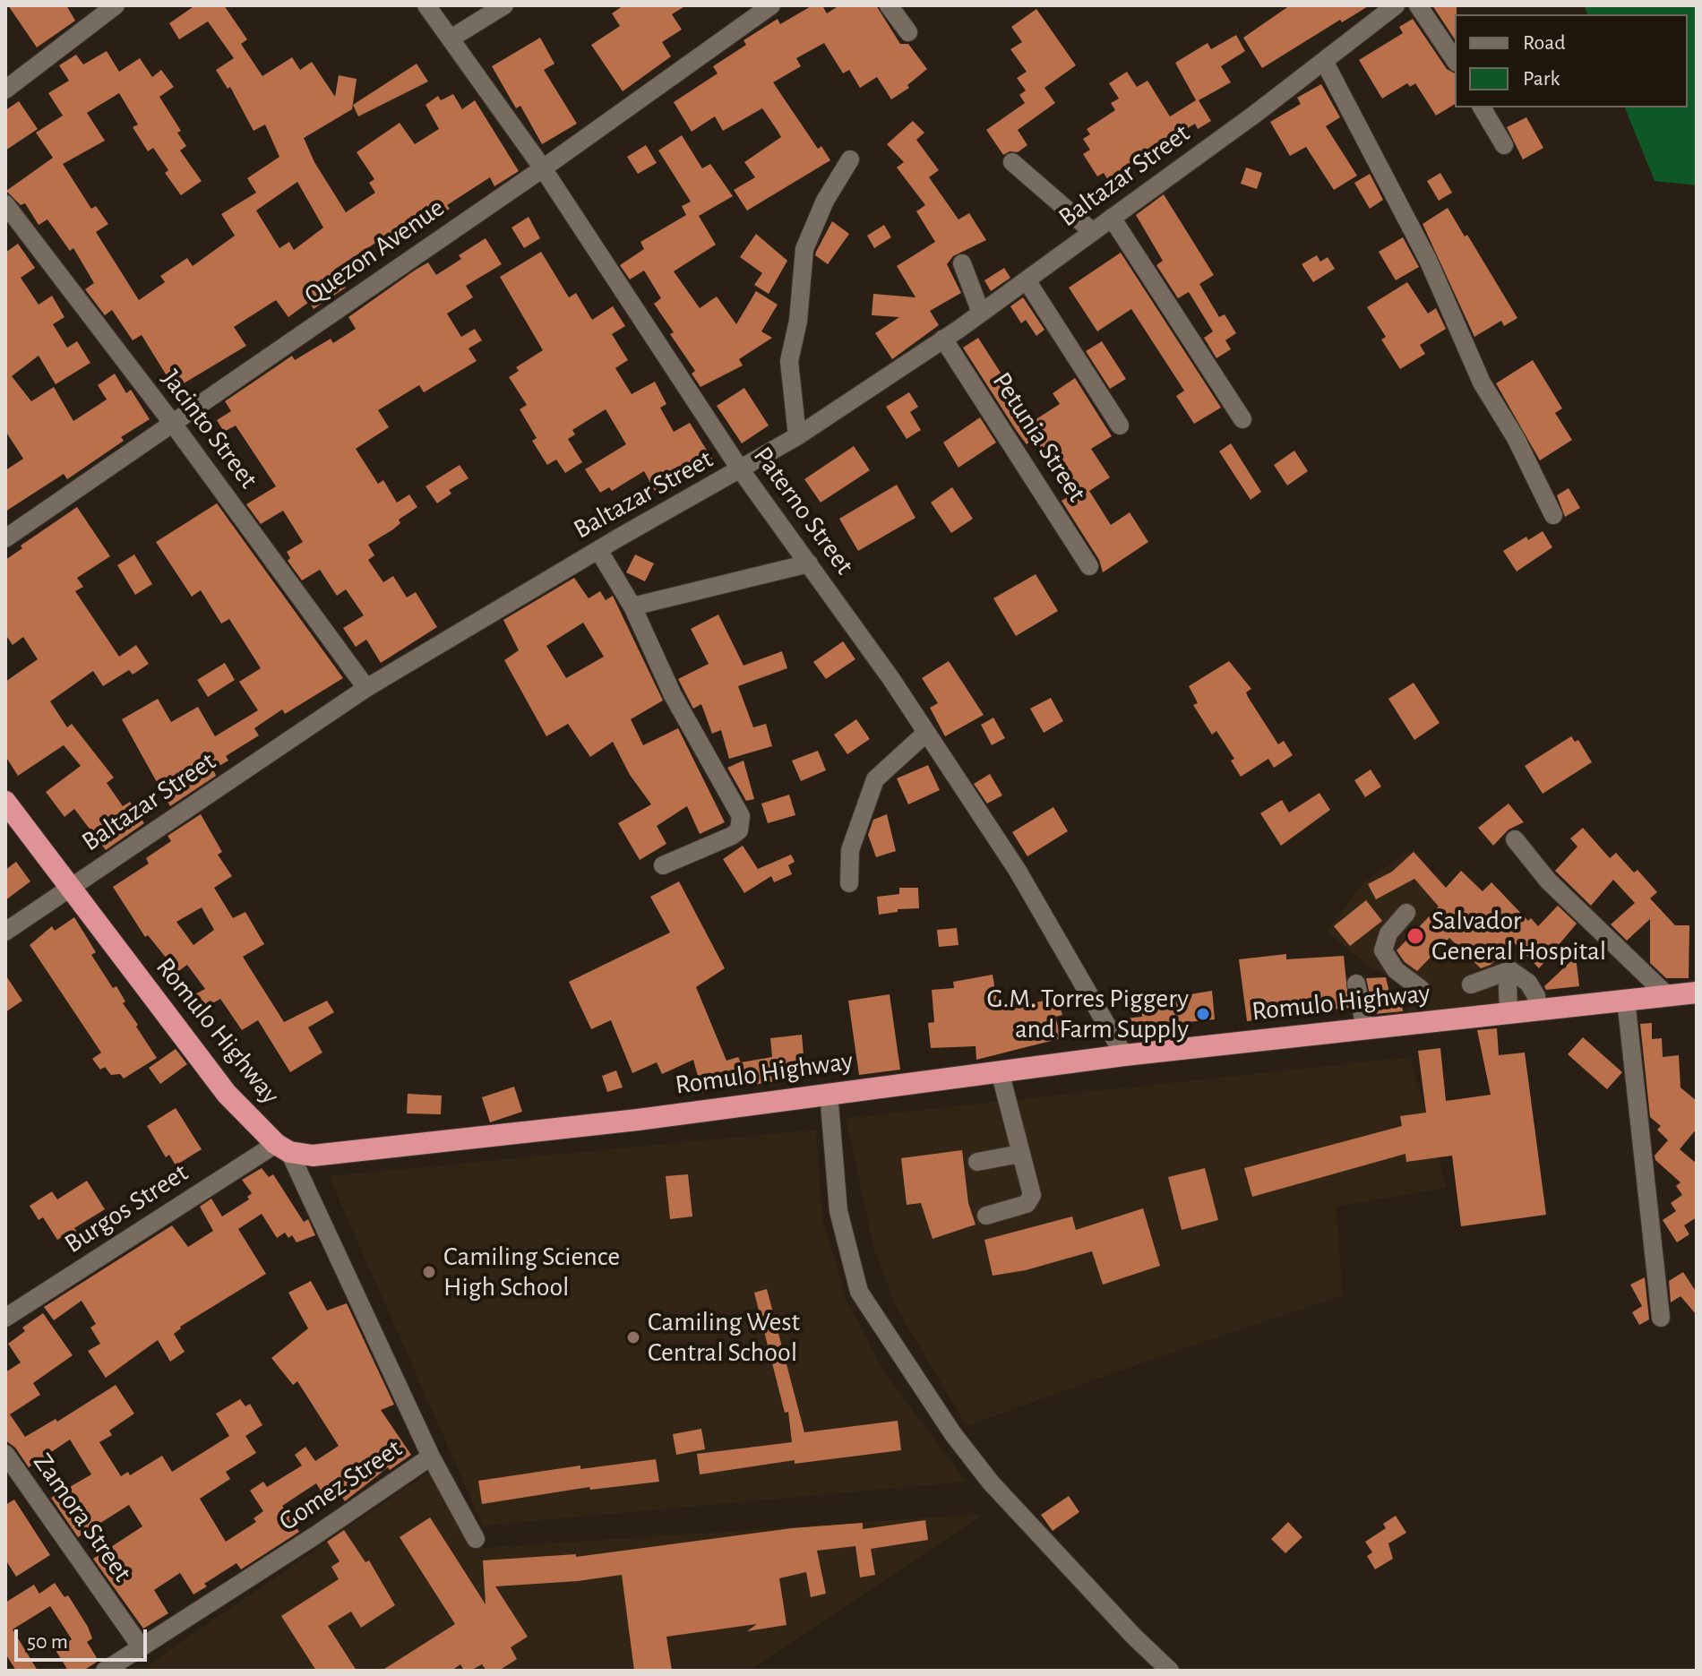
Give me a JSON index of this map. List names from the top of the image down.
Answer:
{
  "streets": {
    "highway": ["Romulo Highway"],
    "street": [
      "Baltazar Street",
      "Quezon Avenue",
      "Jacinto Street",
      "Petunia Street",
      "Paterno Street",
      "Burgos Street",
      "Gomez Street",
      "Zamora Street"
    ]
  },
  "crossings": [
    ["Baltazar Street", "Jacinto Street"],
    ["Baltazar Street", "Petunia Street"],
    ["Baltazar Street", "Paterno Street"],
    ["Baltazar Street", "Romulo Highway"],
    ["Quezon Avenue", "Jacinto Street"],
    ["Quezon Avenue", "Paterno Street"],
    ["Paterno Street", "Romulo Highway"],
    ["Romulo Highway", "Burgos Street"],
    ["Romulo Highway", "Gomez Street"],
    ["Burgos Street", "Gomez Street"],
    ["Gomez Street", "Zamora Street"]
  ],
  "places": [
    "Salvador General Hospital",
    "G.M. Torres Piggery and Farm Supply",
    "Camiling Science High School",
    "Camiling West Central School"
  ],
  "legend": ["Road", "Park"],
  "scale_bar": "50 m"
}
